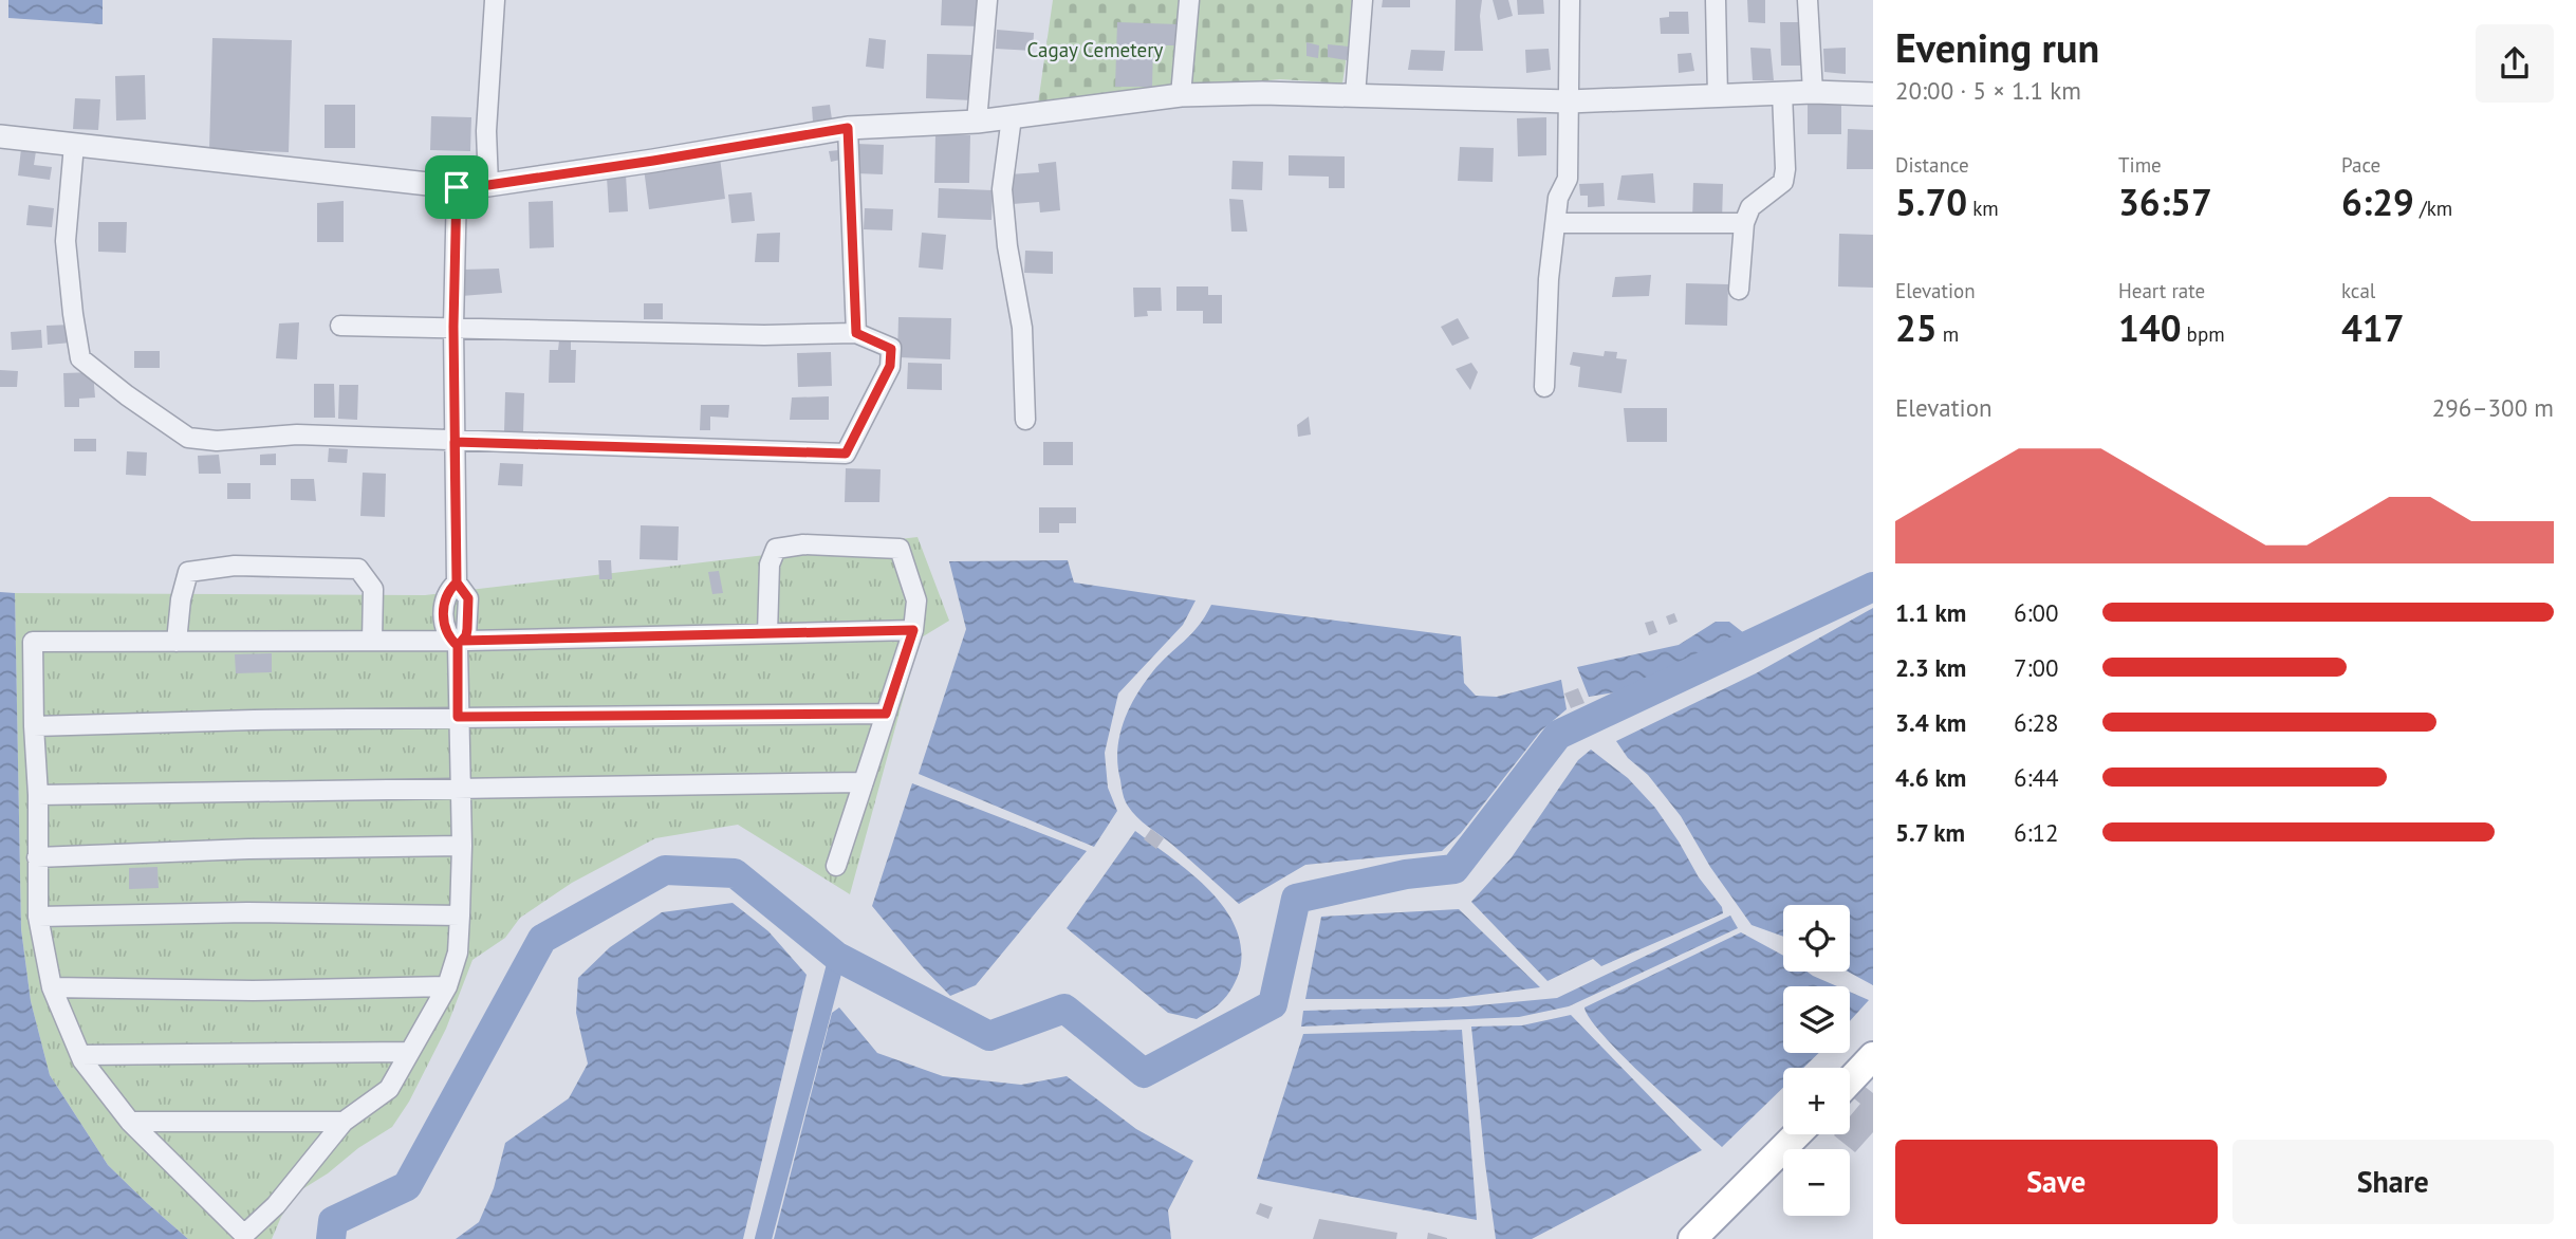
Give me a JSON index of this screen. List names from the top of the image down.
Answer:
{
  "parks": ["Cagay Cemetery"],
  "page": {
    "heading": ["Evening run", "20:00 · 5 × 1.1 km"],
    "stats": [
      ["Distance", "5.70 km"],
      ["Time", "36:57"],
      ["Pace", "6:29 /km"],
      ["Elevation", "25 m"],
      ["Heart rate", "140 bpm"],
      ["kcal", "417"]
    ],
    "chart": ["Elevation", "296–300 m"],
    "list": [
      {
        "name": "1.1 km",
        "note": "6:00"
      },
      {
        "name": "2.3 km",
        "note": "7:00"
      },
      {
        "name": "3.4 km",
        "note": "6:28"
      },
      {
        "name": "4.6 km",
        "note": "6:44"
      },
      {
        "name": "5.7 km",
        "note": "6:12"
      }
    ],
    "map_buttons": ["+", "−"],
    "buttons": ["Save", "Share"]
  }
}
